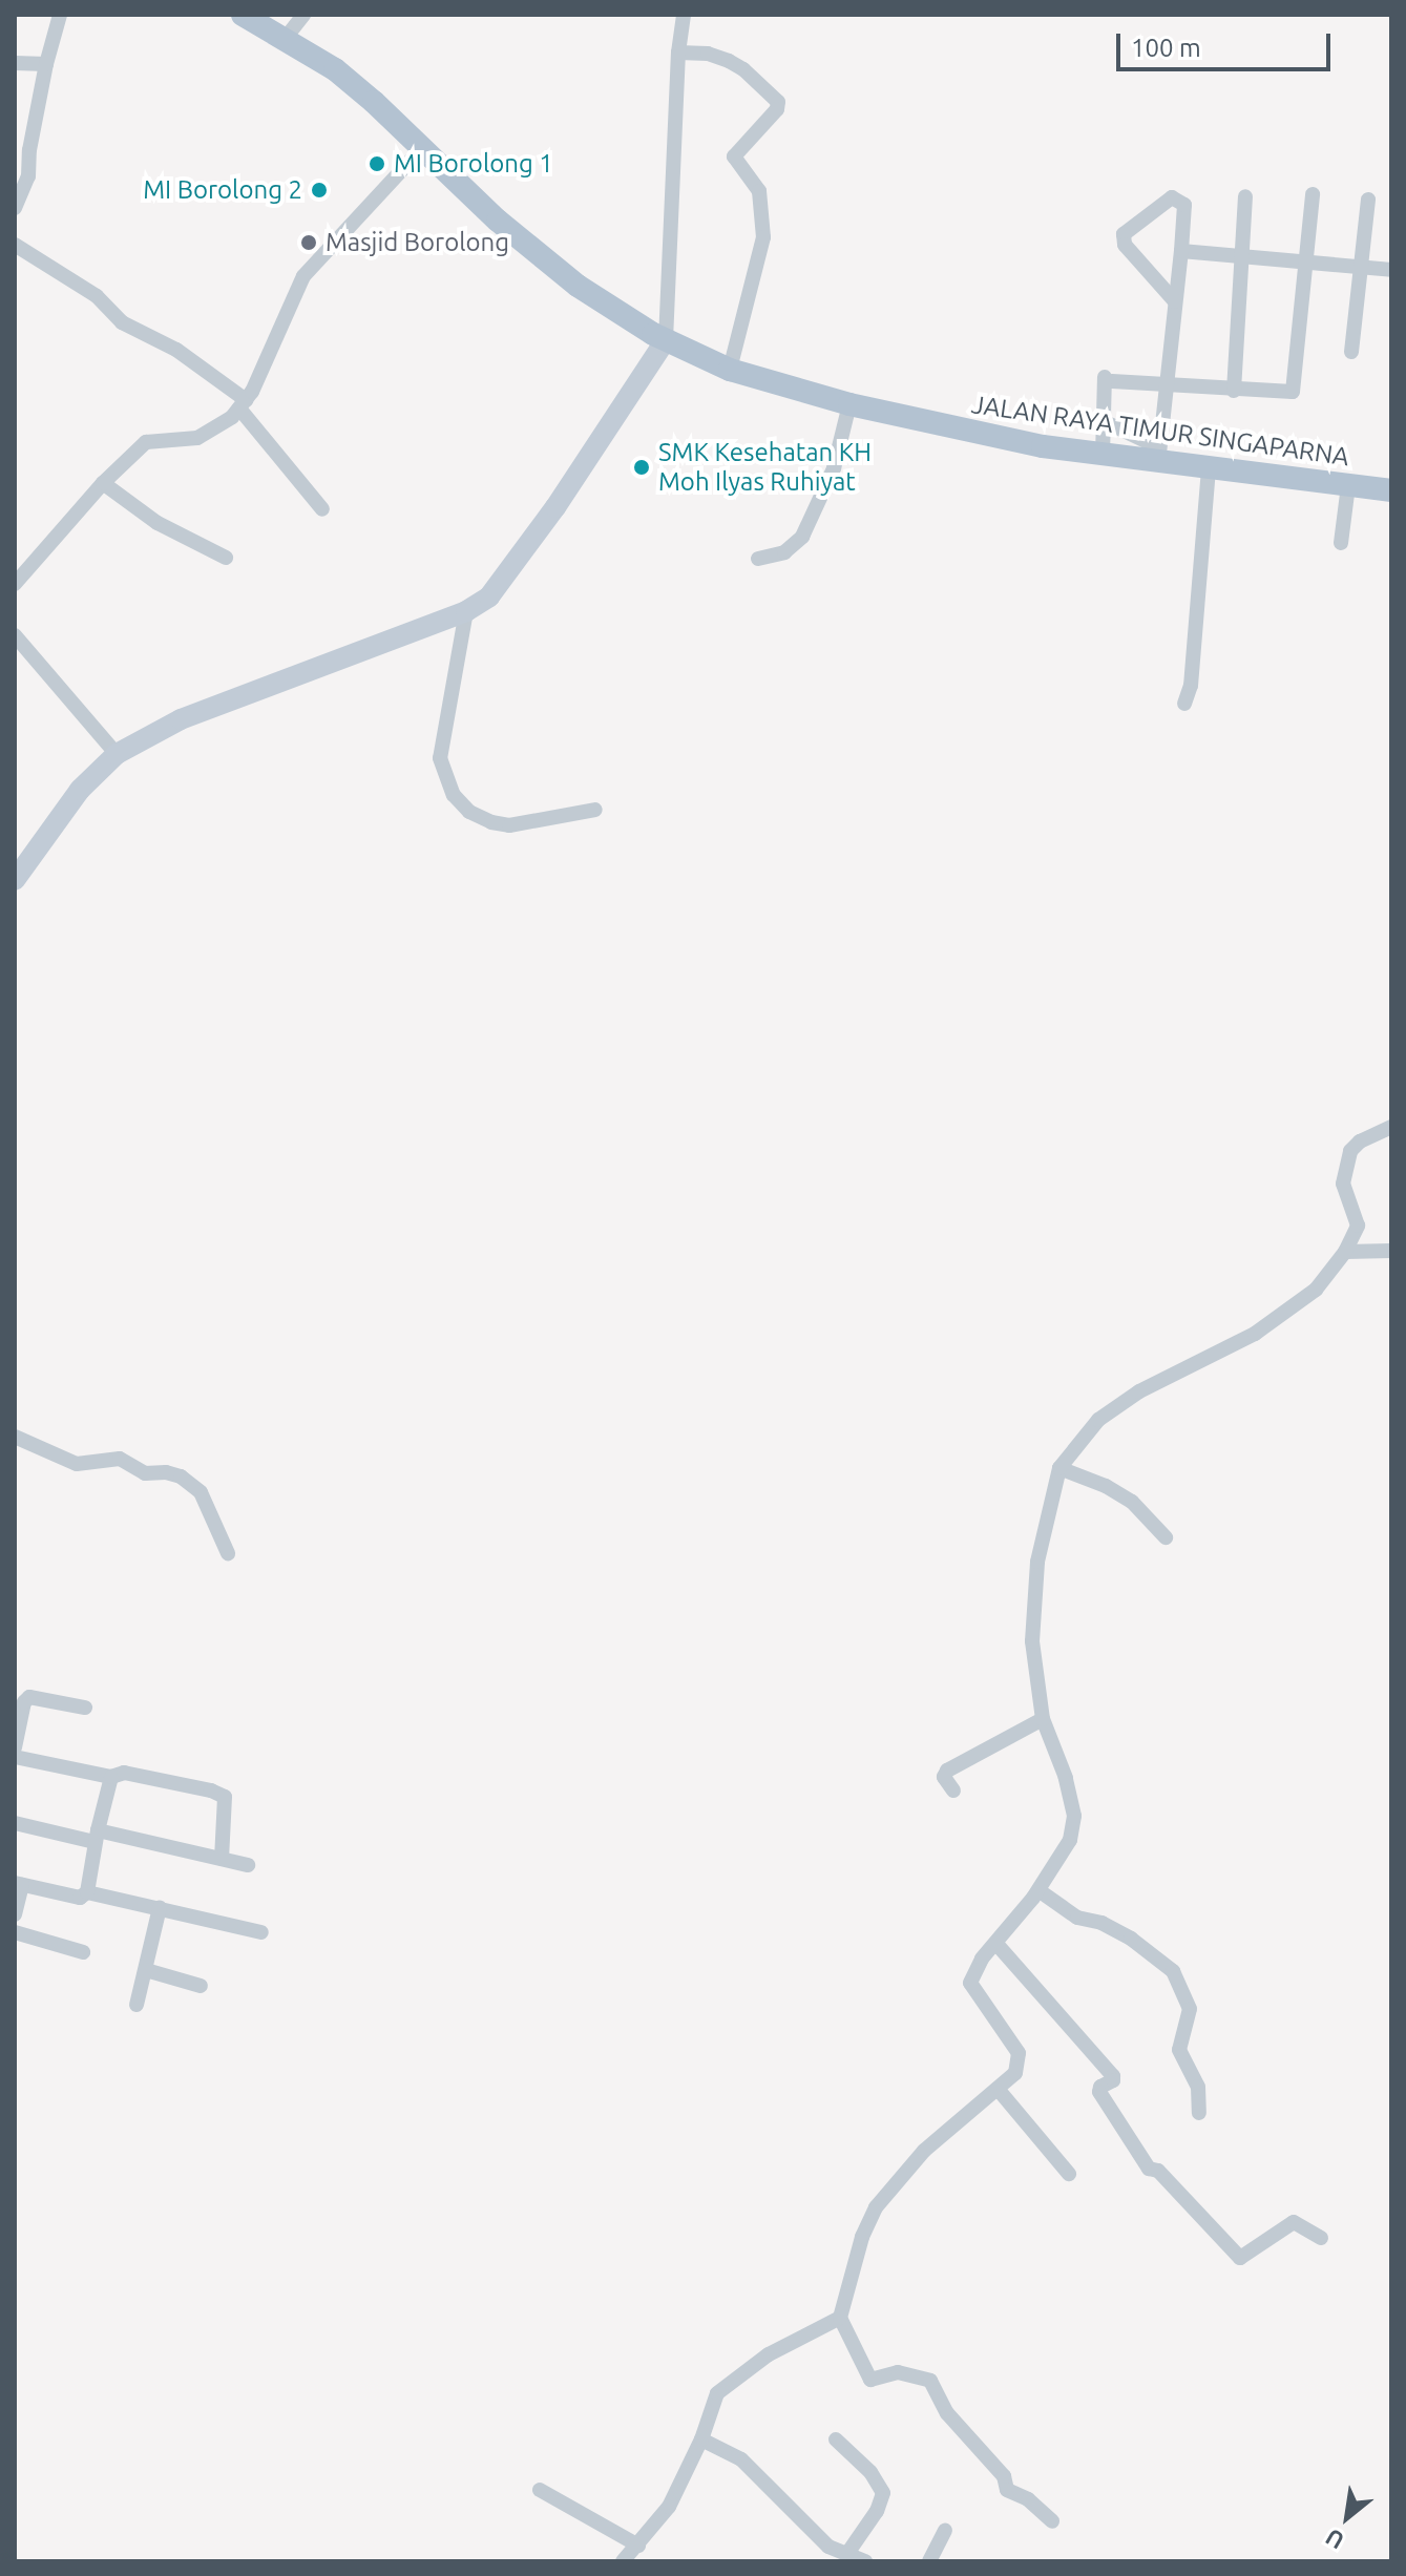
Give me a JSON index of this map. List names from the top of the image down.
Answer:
{
  "streets": {
    "main road": ["JALAN RAYA TIMUR SINGAPARNA"]
  },
  "places": [
    "MI Borolong 1",
    "MI Borolong 2",
    "Masjid Borolong",
    "SMK Kesehatan KH Moh Ilyas Ruhiyat"
  ],
  "scale_bar": "100 m",
  "north": "bottom left"
}
